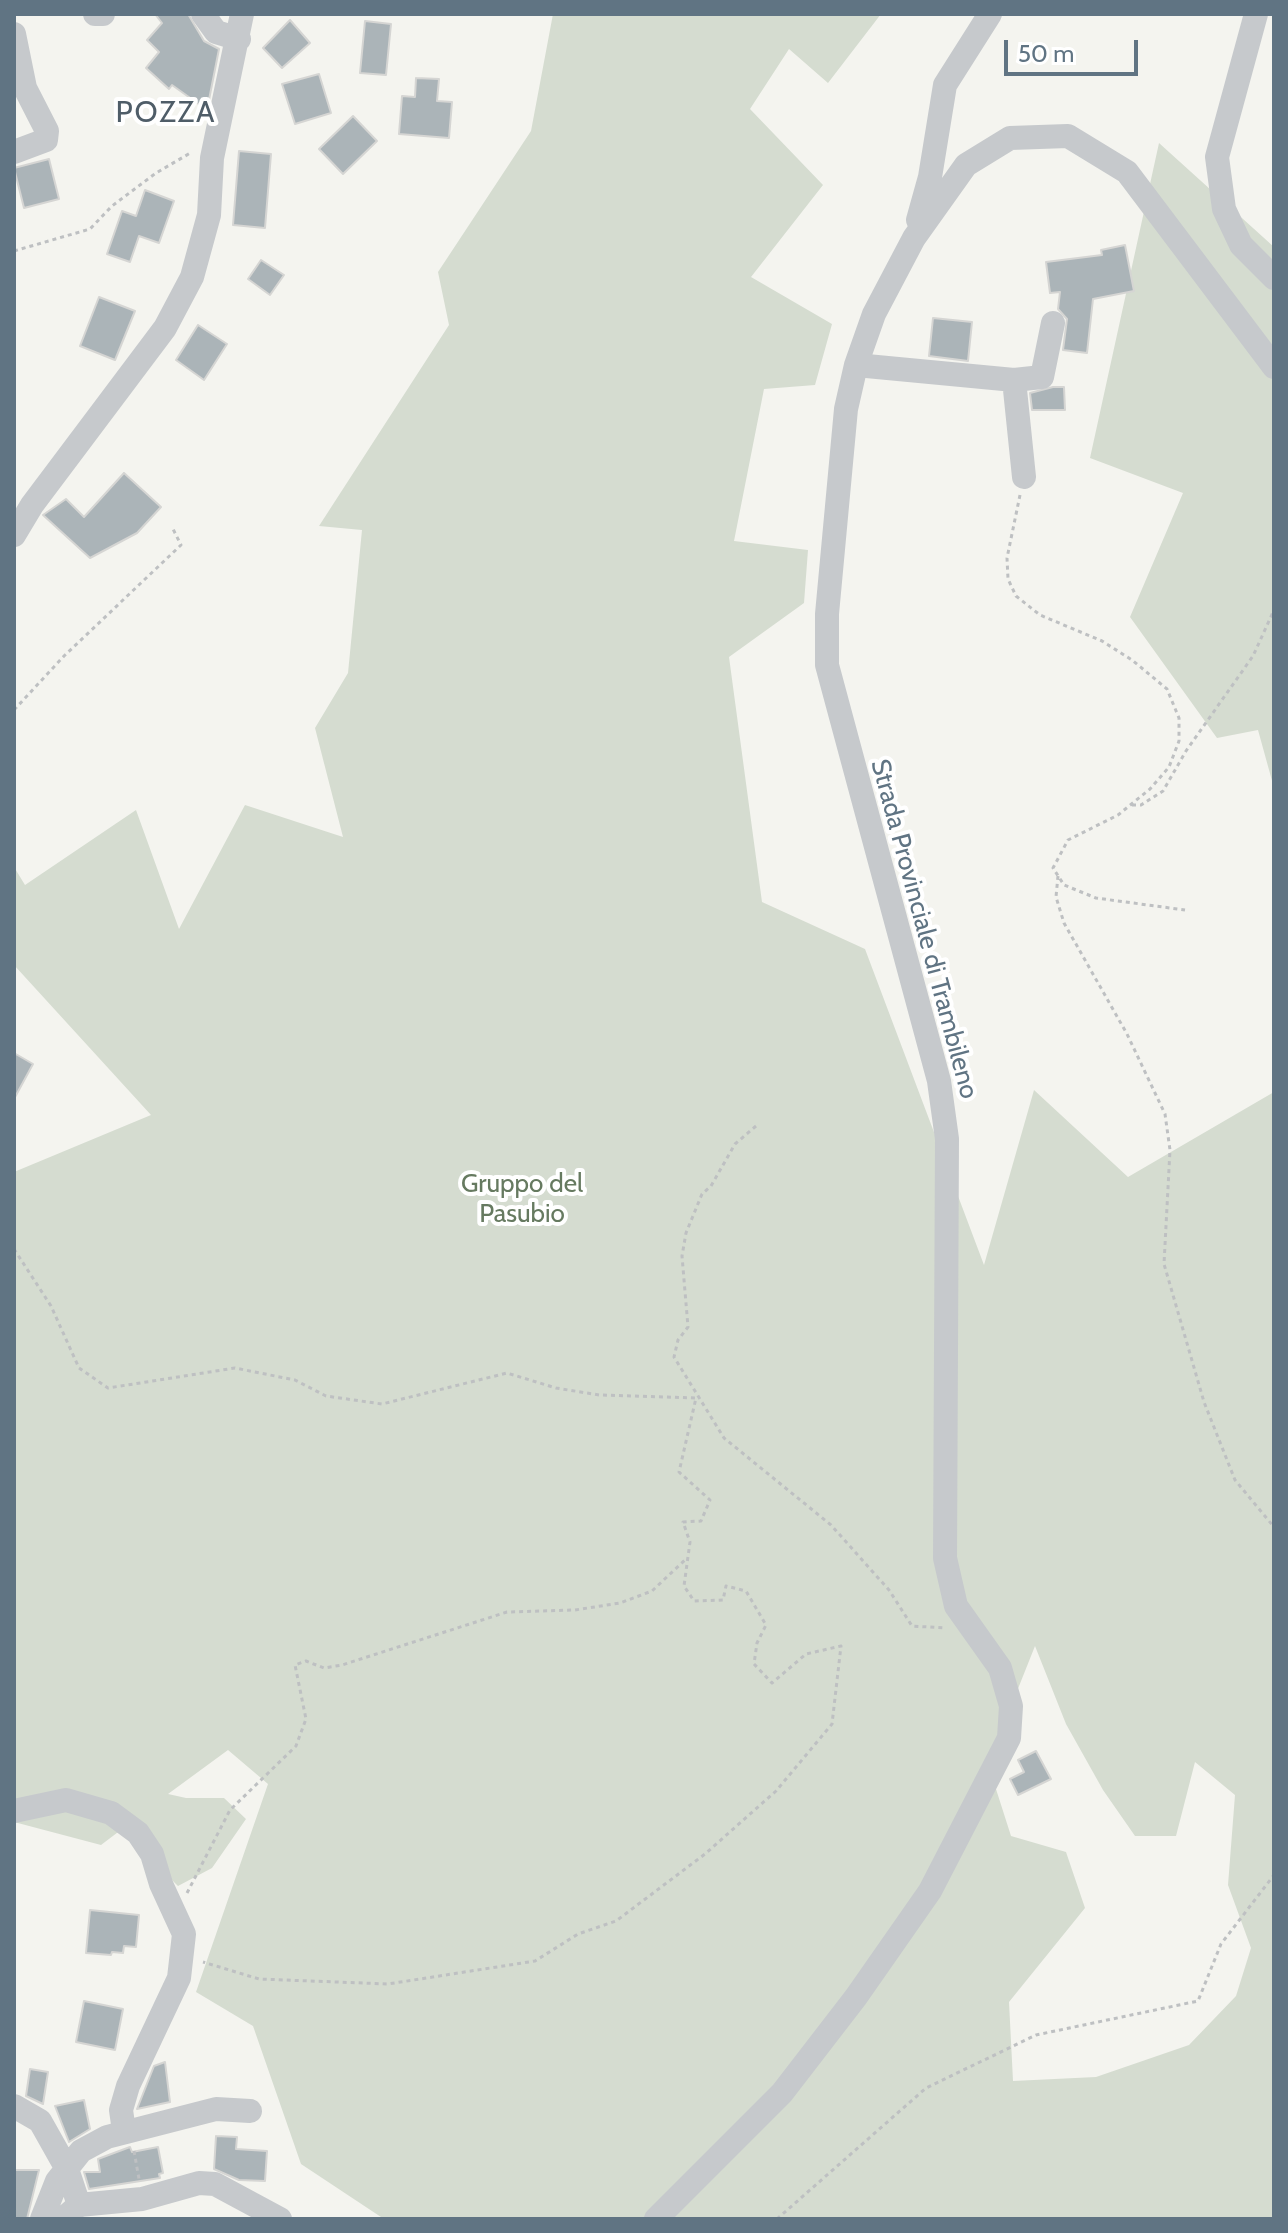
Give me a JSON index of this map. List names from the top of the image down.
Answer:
{
  "streets": {
    "street": ["Strada Provinciale di Trambileno"]
  },
  "districts": ["POZZA"],
  "parks": ["Gruppo del Pasubio"],
  "scale_bar": "50 m"
}
